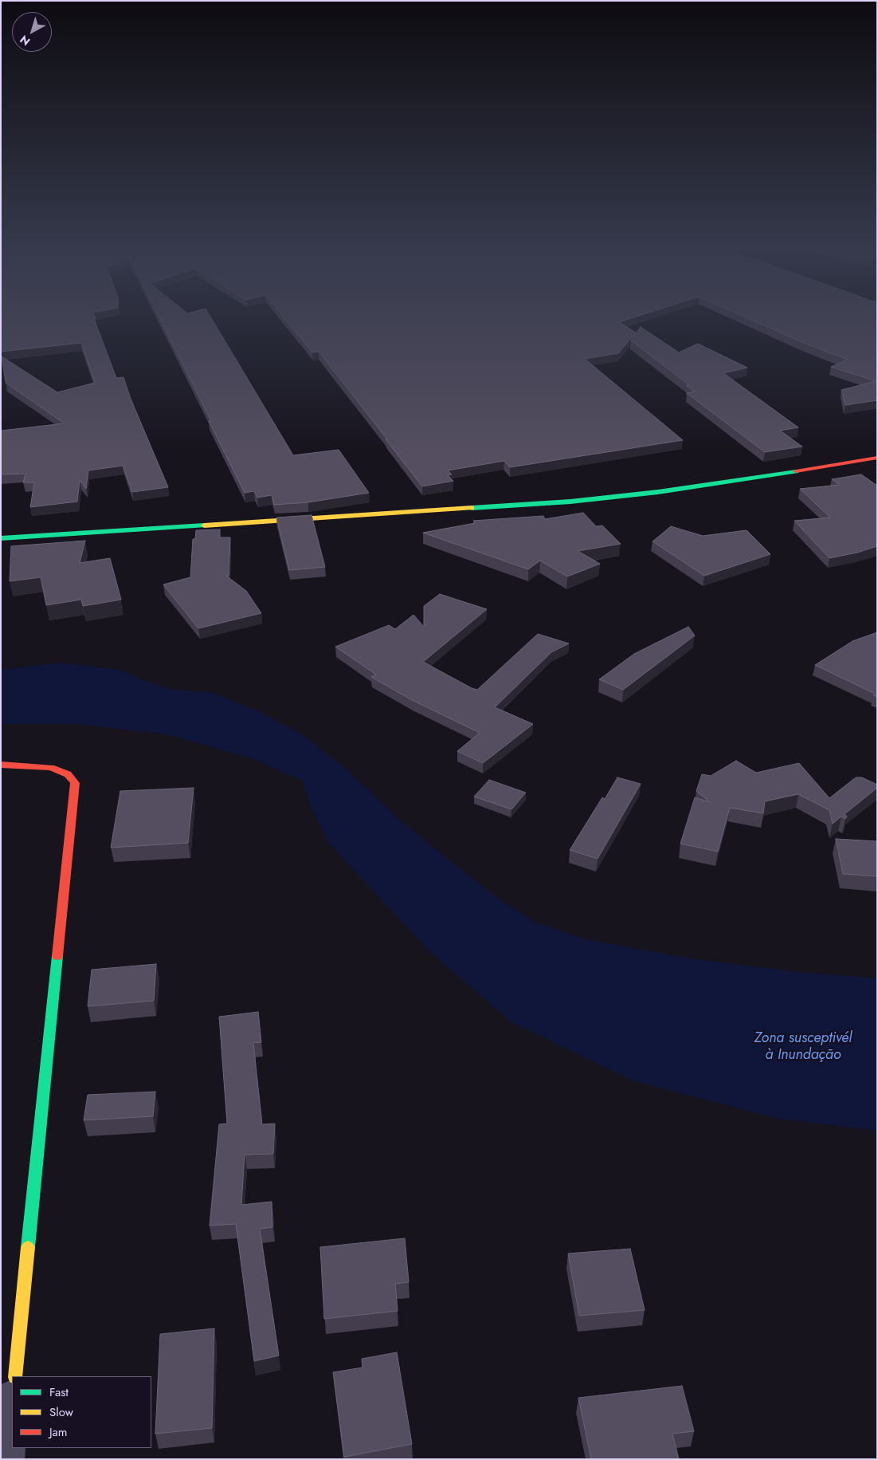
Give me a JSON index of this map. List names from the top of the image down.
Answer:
{
  "water": ["Zona susceptivél à Inundação"],
  "legend": ["Fast", "Slow", "Jam"],
  "north": "bottom left"
}
